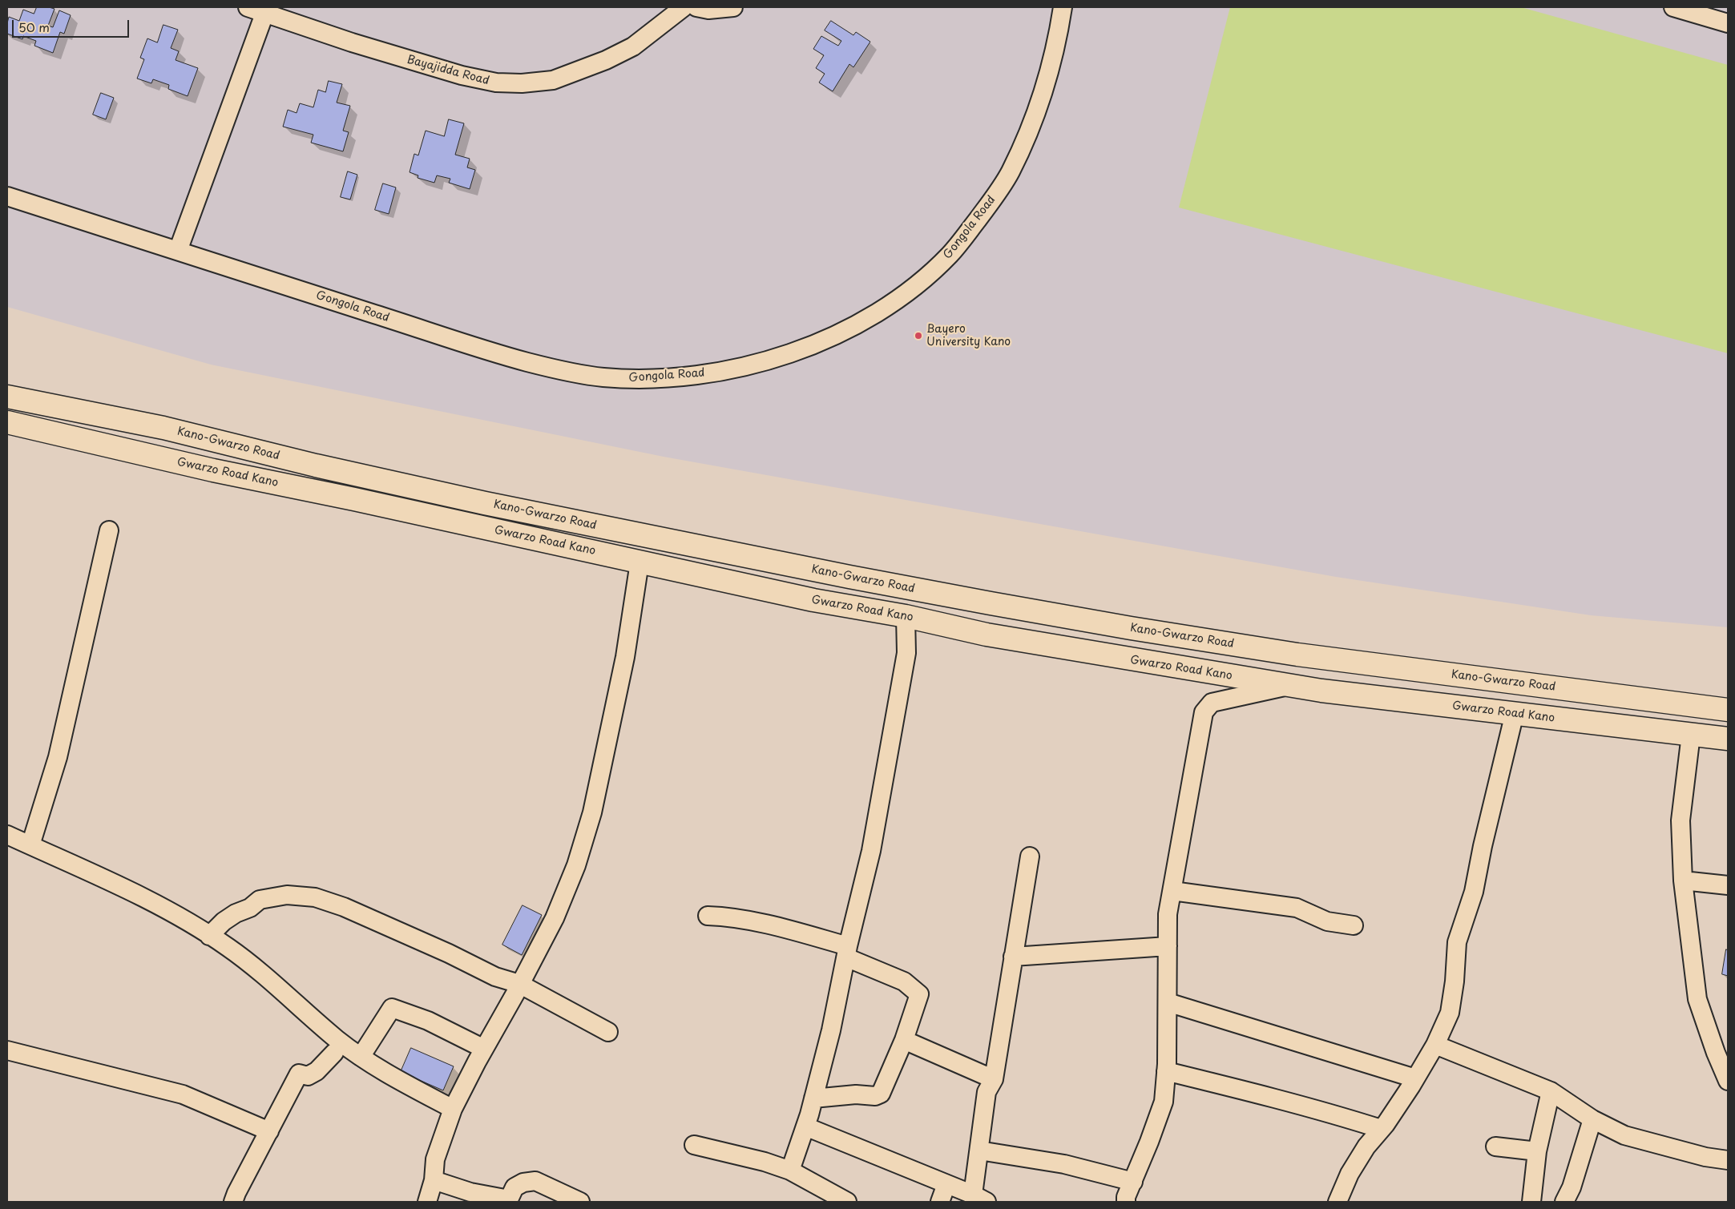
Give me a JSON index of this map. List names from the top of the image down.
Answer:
{
  "streets": {
    "main road": ["Kano-Gwarzo Road", "Gwarzo Road Kano"],
    "street": ["Bayajidda Road", "Gongola Road"]
  },
  "places": ["Bayero University Kano"],
  "scale_bar": "50 m"
}
